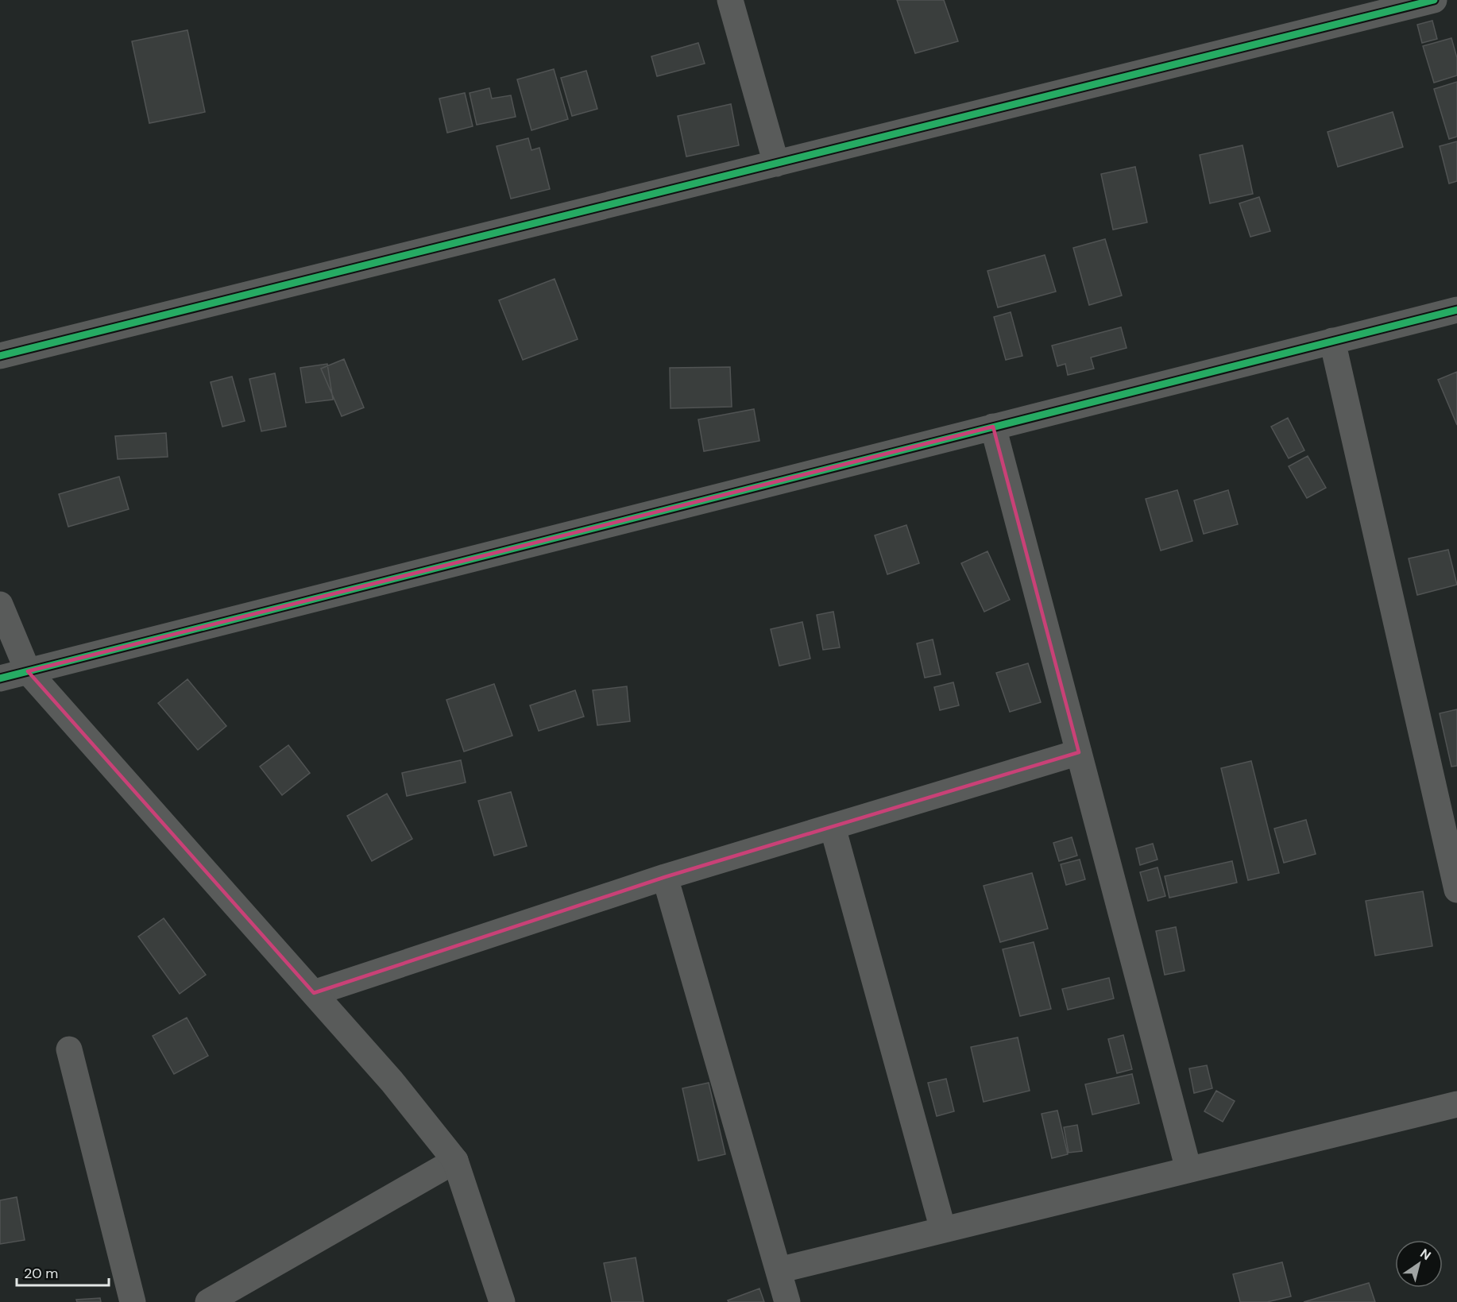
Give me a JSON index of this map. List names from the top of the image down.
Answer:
{
  "scale_bar": "20 m",
  "north": "top right"
}
